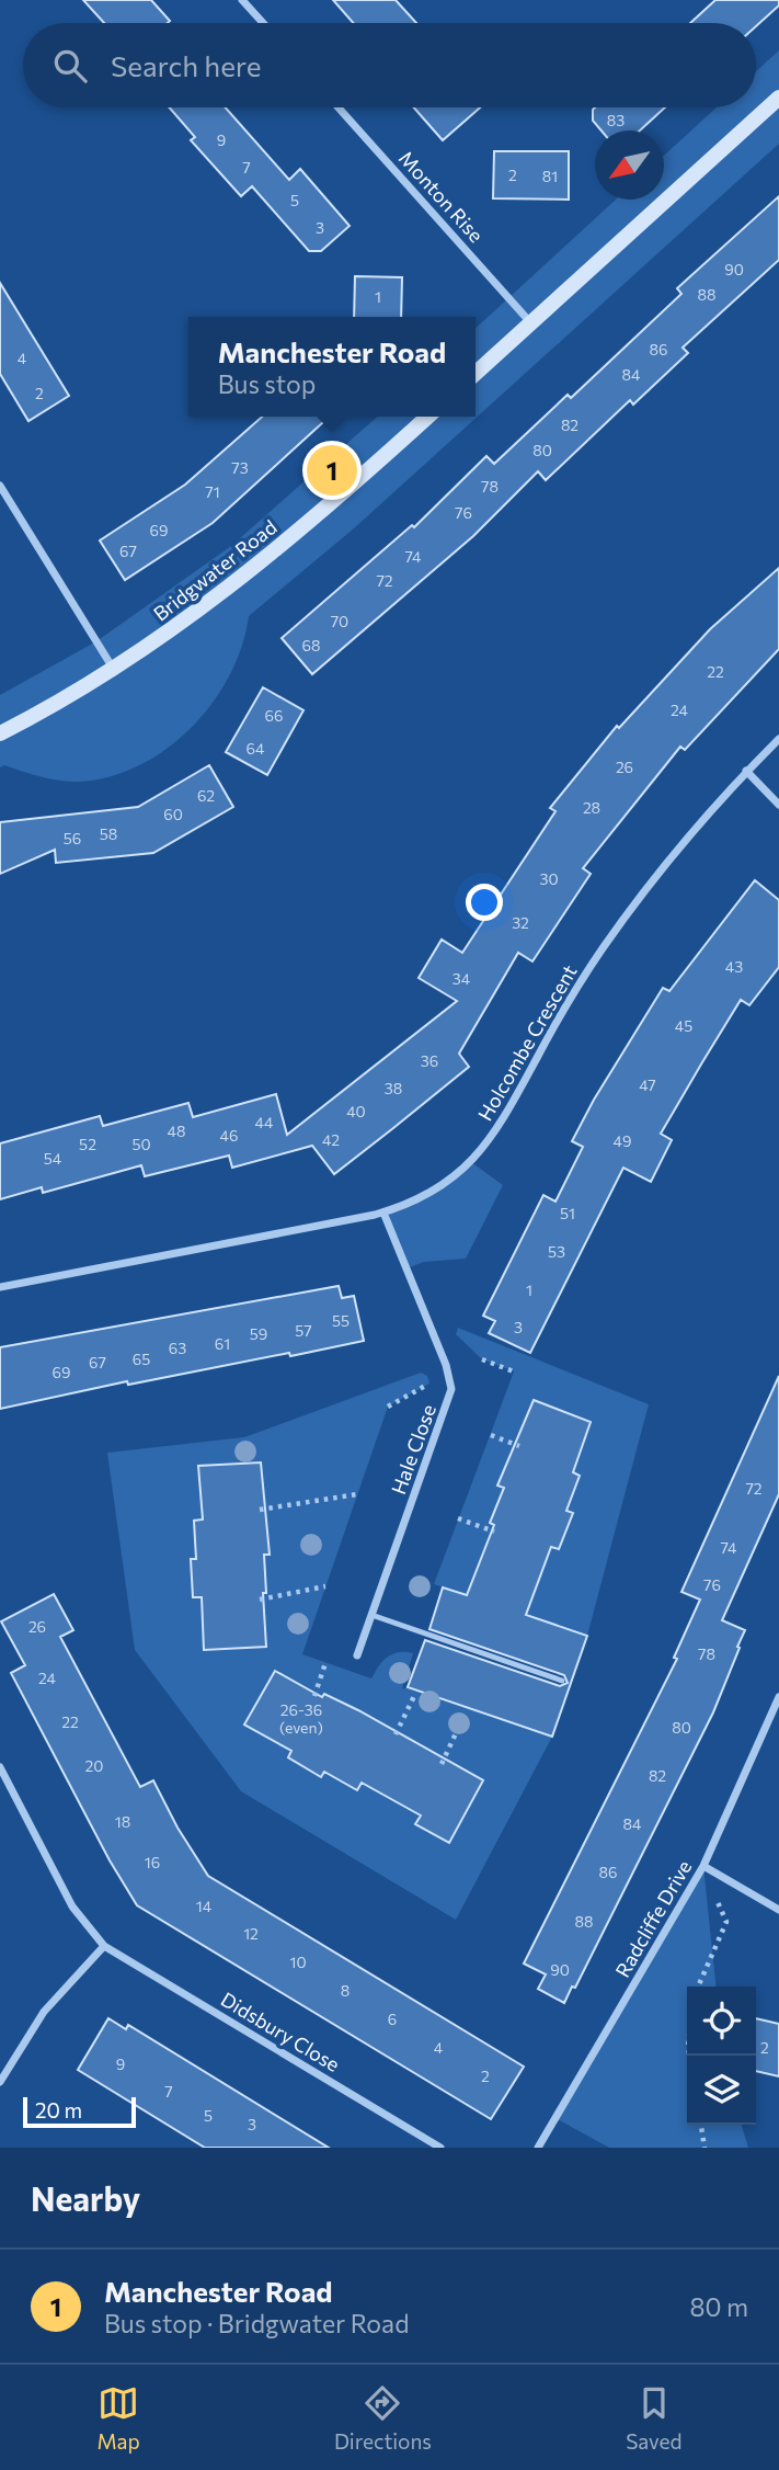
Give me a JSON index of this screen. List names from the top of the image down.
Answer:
{
  "streets": {
    "street": [
      "Monton Rise",
      "Bridgwater Road",
      "Holcombe Crescent",
      "Hale Close",
      "Radcliffe Drive",
      "Didsbury Close"
    ]
  },
  "crossings": [
    ["Holcombe Crescent", "Hale Close"]
  ],
  "house_numbers": [
    "83",
    "9",
    "7",
    "2",
    "81",
    "5",
    "3",
    "90",
    "88",
    "1",
    "86",
    "4",
    "84",
    "2",
    "82",
    "80",
    "73",
    "78",
    "71",
    "76",
    "69",
    "67",
    "74",
    "72",
    "70",
    "68",
    "22",
    "24",
    "66",
    "64",
    "26",
    "62",
    "28",
    "60",
    "58",
    "56",
    "30",
    "32",
    "43",
    "34",
    "45",
    "36",
    "47",
    "38",
    "40",
    "44",
    "48",
    "46",
    "42",
    "49",
    "52",
    "50",
    "54",
    "51",
    "53",
    "1",
    "55",
    "3",
    "57",
    "59",
    "61",
    "63",
    "65",
    "67",
    "69",
    "72",
    "74",
    "76",
    "26",
    "78",
    "24",
    "26-36 (even)",
    "22",
    "80",
    "20",
    "82",
    "18",
    "84",
    "16",
    "86",
    "14",
    "88",
    "12",
    "10",
    "90",
    "8",
    "6",
    "4",
    "2",
    "9",
    "2",
    "7",
    "5",
    "3"
  ],
  "scale_bar": "20 m",
  "north": "bottom left",
  "page": {
    "search": "Search here",
    "popup": ["Manchester Road", "Bus stop"],
    "pins": "1",
    "scale": "20 m",
    "heading": "Nearby",
    "list": [
      {
        "mark": "1",
        "name": "Manchester Road",
        "note": "Bus stop · Bridgwater Road",
        "value": "80 m"
      }
    ],
    "nav": ["Map", "Directions", "Saved"]
  }
}
